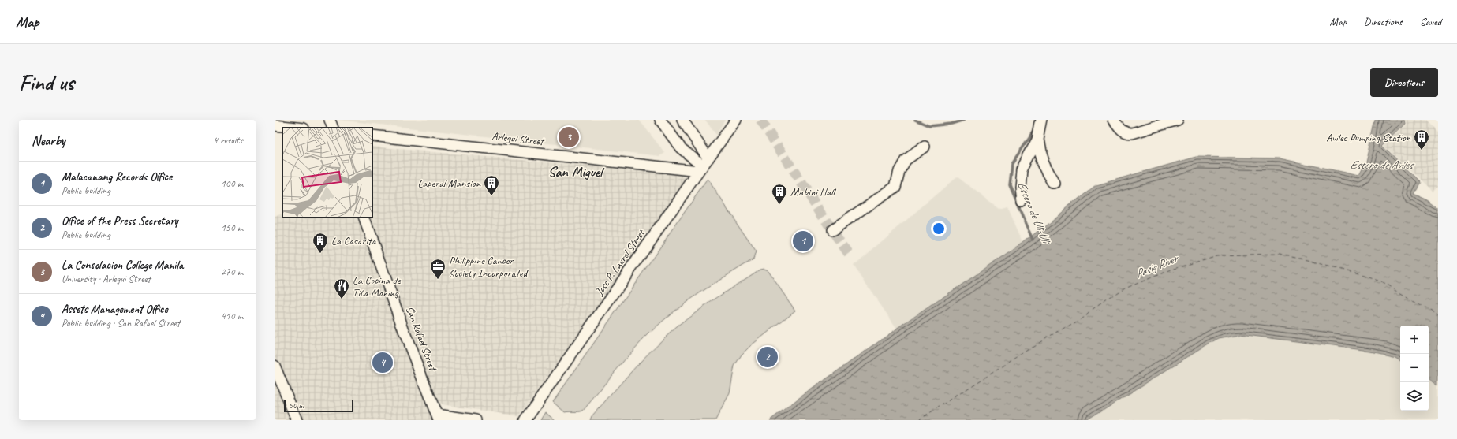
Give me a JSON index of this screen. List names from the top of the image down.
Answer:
{
  "streets": {
    "street": ["Arlegui Street", "Jose P. Laurel Street", "San Rafael Street"]
  },
  "crossings": [
    ["Arlegui Street", "Jose P. Laurel Street"]
  ],
  "districts": ["San Miguel"],
  "water": ["Estero de Aviles", "Estero de Uli-Uli", "Pasig River"],
  "places": {
    "building": [
      "Aviles Pumping Station",
      "Laperal Mansion",
      "Mabini Hall",
      "La Casarita"
    ],
    "office": ["Philippine Cancer Society Incorporated"],
    "restaurant": ["La Cocina de Tita Moning"]
  },
  "scale_bar": "50 m",
  "page": {
    "header": "Map",
    "nav": ["Map", "Directions", "Saved"],
    "buttons": "Directions",
    "title": "Find us",
    "heading": ["Nearby", "4 results"],
    "pins": [
      "3",
      "1",
      "2",
      "4"
    ],
    "list": [
      {
        "mark": "1",
        "name": "Malacanang Records Office",
        "note": "Public building",
        "value": "100 m"
      },
      {
        "mark": "2",
        "name": "Office of the Press Secretary",
        "note": "Public building",
        "value": "150 m"
      },
      {
        "mark": "3",
        "name": "La Consolacion College Manila",
        "note": "University · Arlegui Street",
        "value": "270 m"
      },
      {
        "mark": "4",
        "name": "Assets Management Office",
        "note": "Public building · San Rafael Street",
        "value": "410 m"
      }
    ],
    "map_buttons": ["+", "−"],
    "scale": "50 m"
  }
}
